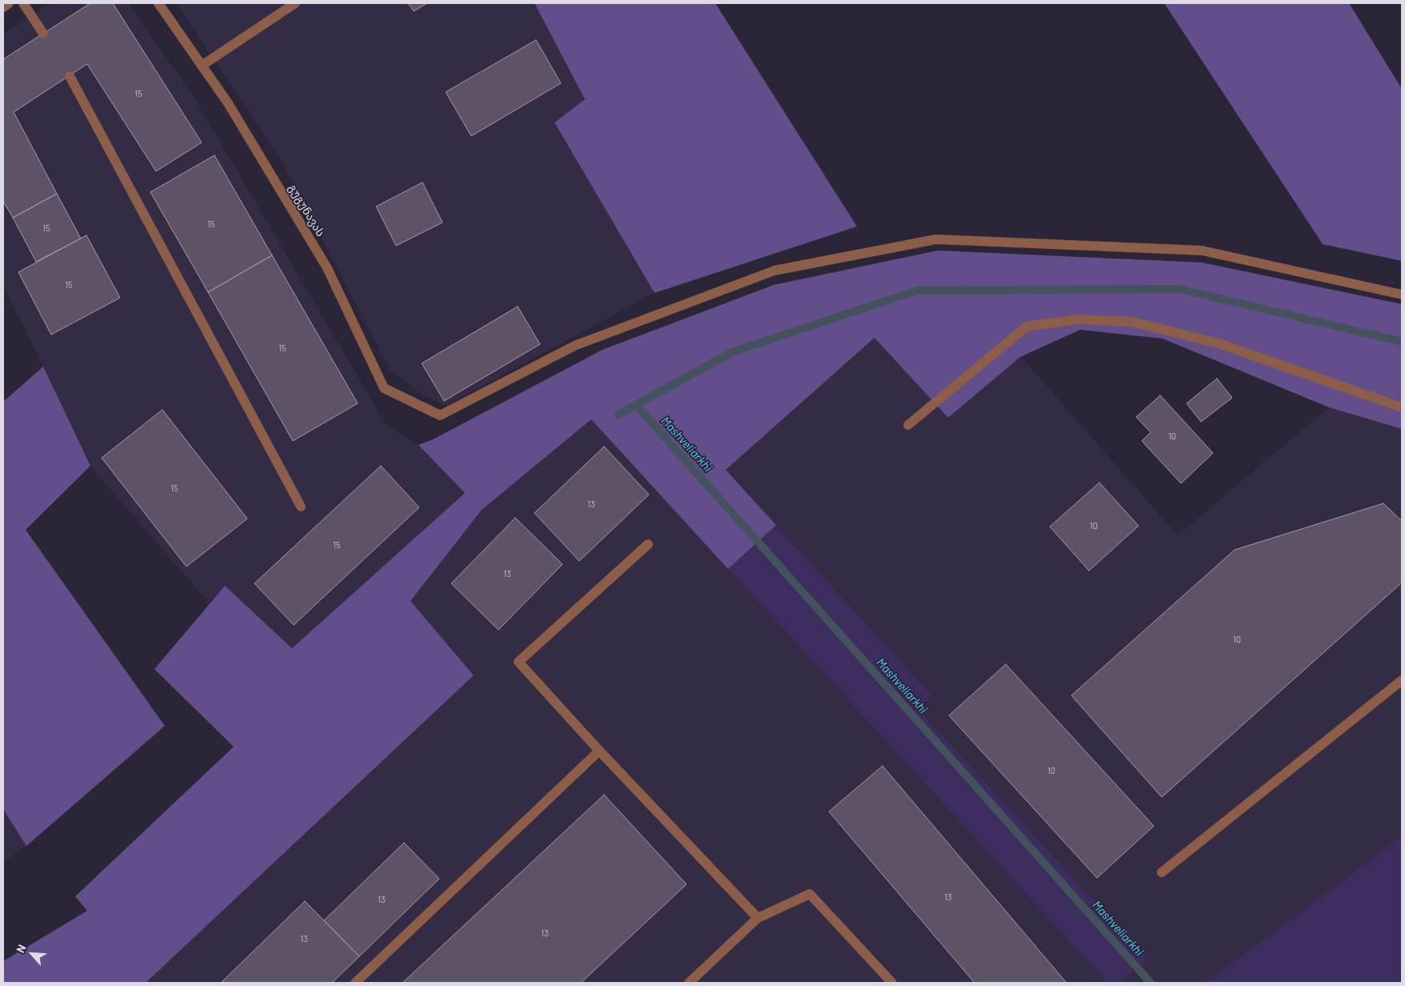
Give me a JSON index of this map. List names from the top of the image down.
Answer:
{
  "streets": {
    "street": ["გუგუნავას"]
  },
  "water": ["Mashveliarkhi"],
  "house_numbers": [
    "15",
    "15",
    "15",
    "15",
    "15",
    "10",
    "15",
    "13",
    "10",
    "15",
    "13",
    "10",
    "10",
    "13",
    "13",
    "13",
    "13"
  ],
  "north": "top left"
}
